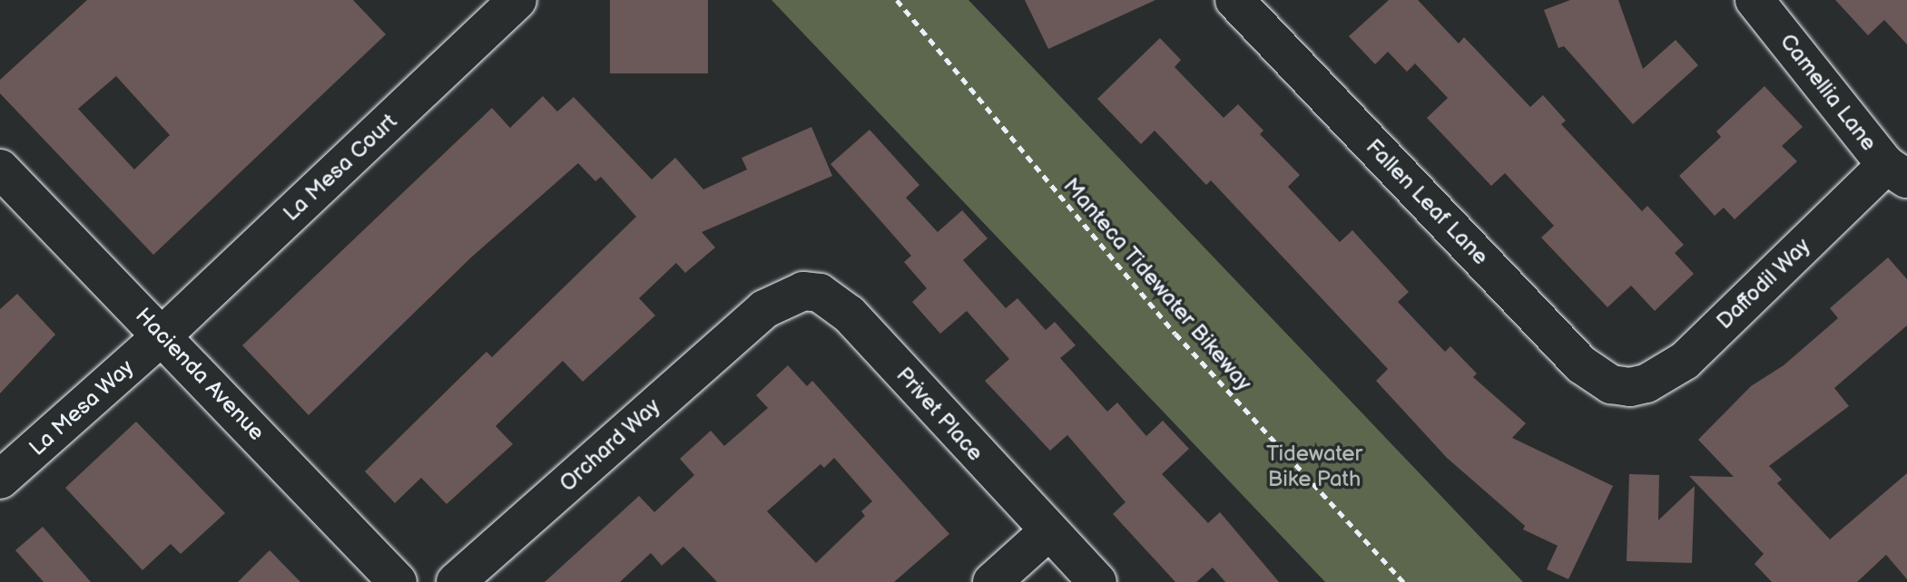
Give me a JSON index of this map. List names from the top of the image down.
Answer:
{
  "streets": {
    "street": [
      "Camellia Lane",
      "La Mesa Court",
      "Fallen Leaf Lane",
      "Daffodil Way",
      "Hacienda Avenue",
      "La Mesa Way",
      "Privet Place",
      "Orchard Way"
    ],
    "path": ["Manteca Tidewater Bikeway"]
  },
  "crossings": [
    ["Camellia Lane", "Daffodil Way"],
    ["La Mesa Court", "Hacienda Avenue"],
    ["La Mesa Court", "La Mesa Way"],
    ["Fallen Leaf Lane", "Daffodil Way"],
    ["Hacienda Avenue", "La Mesa Way"],
    ["Privet Place", "Orchard Way"]
  ],
  "parks": ["Tidewater Bike Path"]
}
